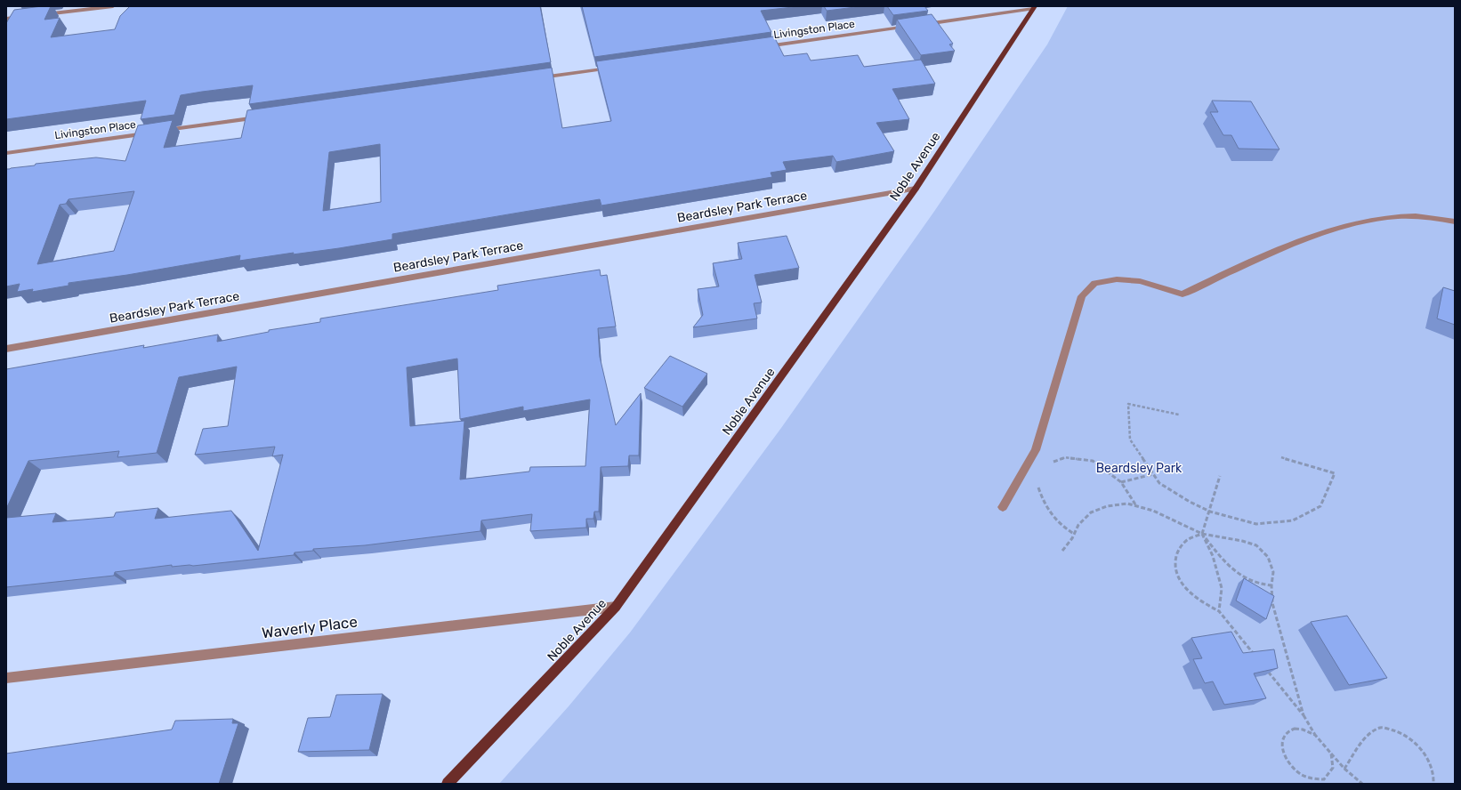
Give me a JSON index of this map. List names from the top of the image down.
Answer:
{
  "streets": {
    "main road": ["Noble Avenue"],
    "street": ["Livingston Place", "Beardsley Park Terrace", "Waverly Place"]
  },
  "crossings": [
    ["Noble Avenue", "Beardsley Park Terrace"],
    ["Noble Avenue", "Waverly Place"]
  ],
  "parks": ["Beardsley Park"]
}
